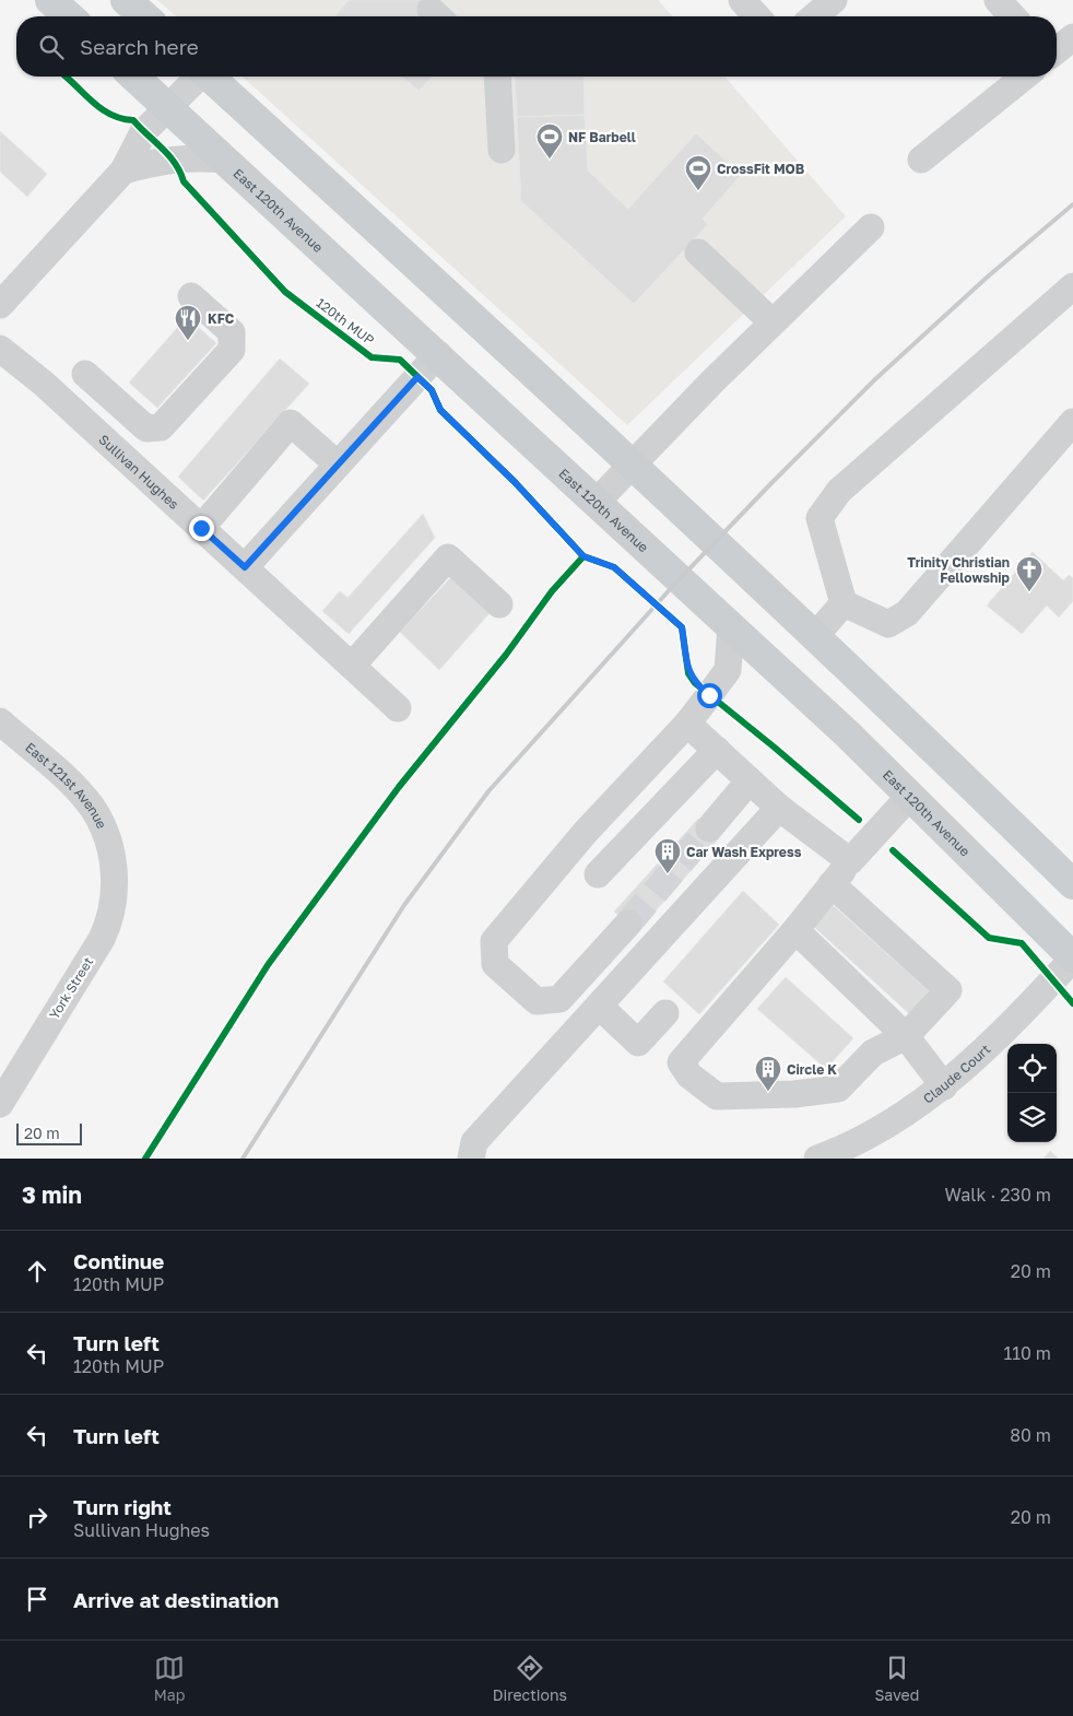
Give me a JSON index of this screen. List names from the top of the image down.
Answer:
{
  "streets": {
    "main road": ["East 120th Avenue"],
    "street": [
      "Sullivan Hughes",
      "East 121st Avenue",
      "York Street",
      "Claude Court"
    ],
    "cycle path": ["120th MUP"]
  },
  "crossings": [
    ["East 120th Avenue", "Claude Court"],
    ["East 121st Avenue", "York Street"]
  ],
  "places": {
    "sports": ["NF Barbell", "CrossFit MOB"],
    "restaurant": ["KFC"],
    "church": ["Trinity Christian Fellowship"],
    "building": ["Car Wash Express", "Circle K"]
  },
  "scale_bar": "20 m",
  "page": {
    "search": "Search here",
    "scale": "20 m",
    "heading": ["3 min", "Walk · 230 m"],
    "list": [
      ["Continue", "120th MUP", "20 m"],
      ["Turn left", "120th MUP", "110 m"],
      ["Turn left", "80 m"],
      ["Turn right", "Sullivan Hughes", "20 m"],
      "Arrive at destination"
    ],
    "nav": ["Map", "Directions", "Saved"]
  }
}
